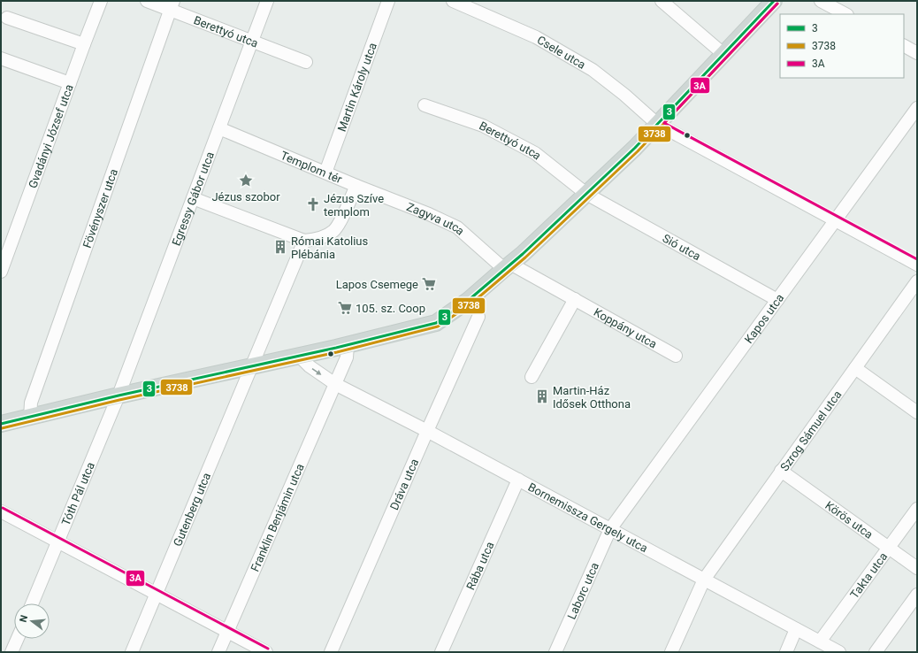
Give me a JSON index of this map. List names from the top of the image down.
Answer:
{
  "streets": {
    "street": [
      "Berettyó utca",
      "Csele utca",
      "Martin Károly utca",
      "Gvadányi József utca",
      "Templom tér",
      "Egressy Gábor utca",
      "Fövényszer utca",
      "Zagyva utca",
      "Sió utca",
      "Kapos utca",
      "Koppány utca",
      "Szrog Sámuel utca",
      "Dráva utca",
      "Tóth Pál utca",
      "Gutenberg utca",
      "Franklin Benjámin utca",
      "Bornemissza Gergely utca",
      "Körös utca",
      "Rába utca",
      "Takta utca",
      "Laborc utca"
    ]
  },
  "crossings": [
    ["Berettyó utca", "Egressy Gábor utca"],
    ["Berettyó utca", "Fövényszer utca"],
    ["Berettyó utca", "Sió utca"],
    ["Csele utca", "Kapos utca"],
    ["Martin Károly utca", "Templom tér"],
    ["Templom tér", "Egressy Gábor utca"],
    ["Templom tér", "Zagyva utca"],
    ["Egressy Gábor utca", "Tóth Pál utca"],
    ["Zagyva utca", "Koppány utca"],
    ["Sió utca", "Kapos utca"],
    ["Kapos utca", "Bornemissza Gergely utca"],
    ["Kapos utca", "Laborc utca"],
    ["Szrog Sámuel utca", "Bornemissza Gergely utca"],
    ["Szrog Sámuel utca", "Körös utca"],
    ["Dráva utca", "Bornemissza Gergely utca"],
    ["Franklin Benjámin utca", "Bornemissza Gergely utca"],
    ["Bornemissza Gergely utca", "Rába utca"],
    ["Bornemissza Gergely utca", "Takta utca"],
    ["Bornemissza Gergely utca", "Laborc utca"],
    ["Körös utca", "Takta utca"]
  ],
  "places": {
    "place": ["Jézus szobor"],
    "church": ["Jézus Szíve templom"],
    "building": ["Római Katolius Plébánia", "Martin-Ház Idősek Otthona"],
    "supermarket": ["Lapos Csemege", "105. sz. Coop"]
  },
  "lines": ["transit line 3", "transit line 3738", "transit line 3A"],
  "legend": ["3", "3738", "3A"],
  "north": "left"
}
